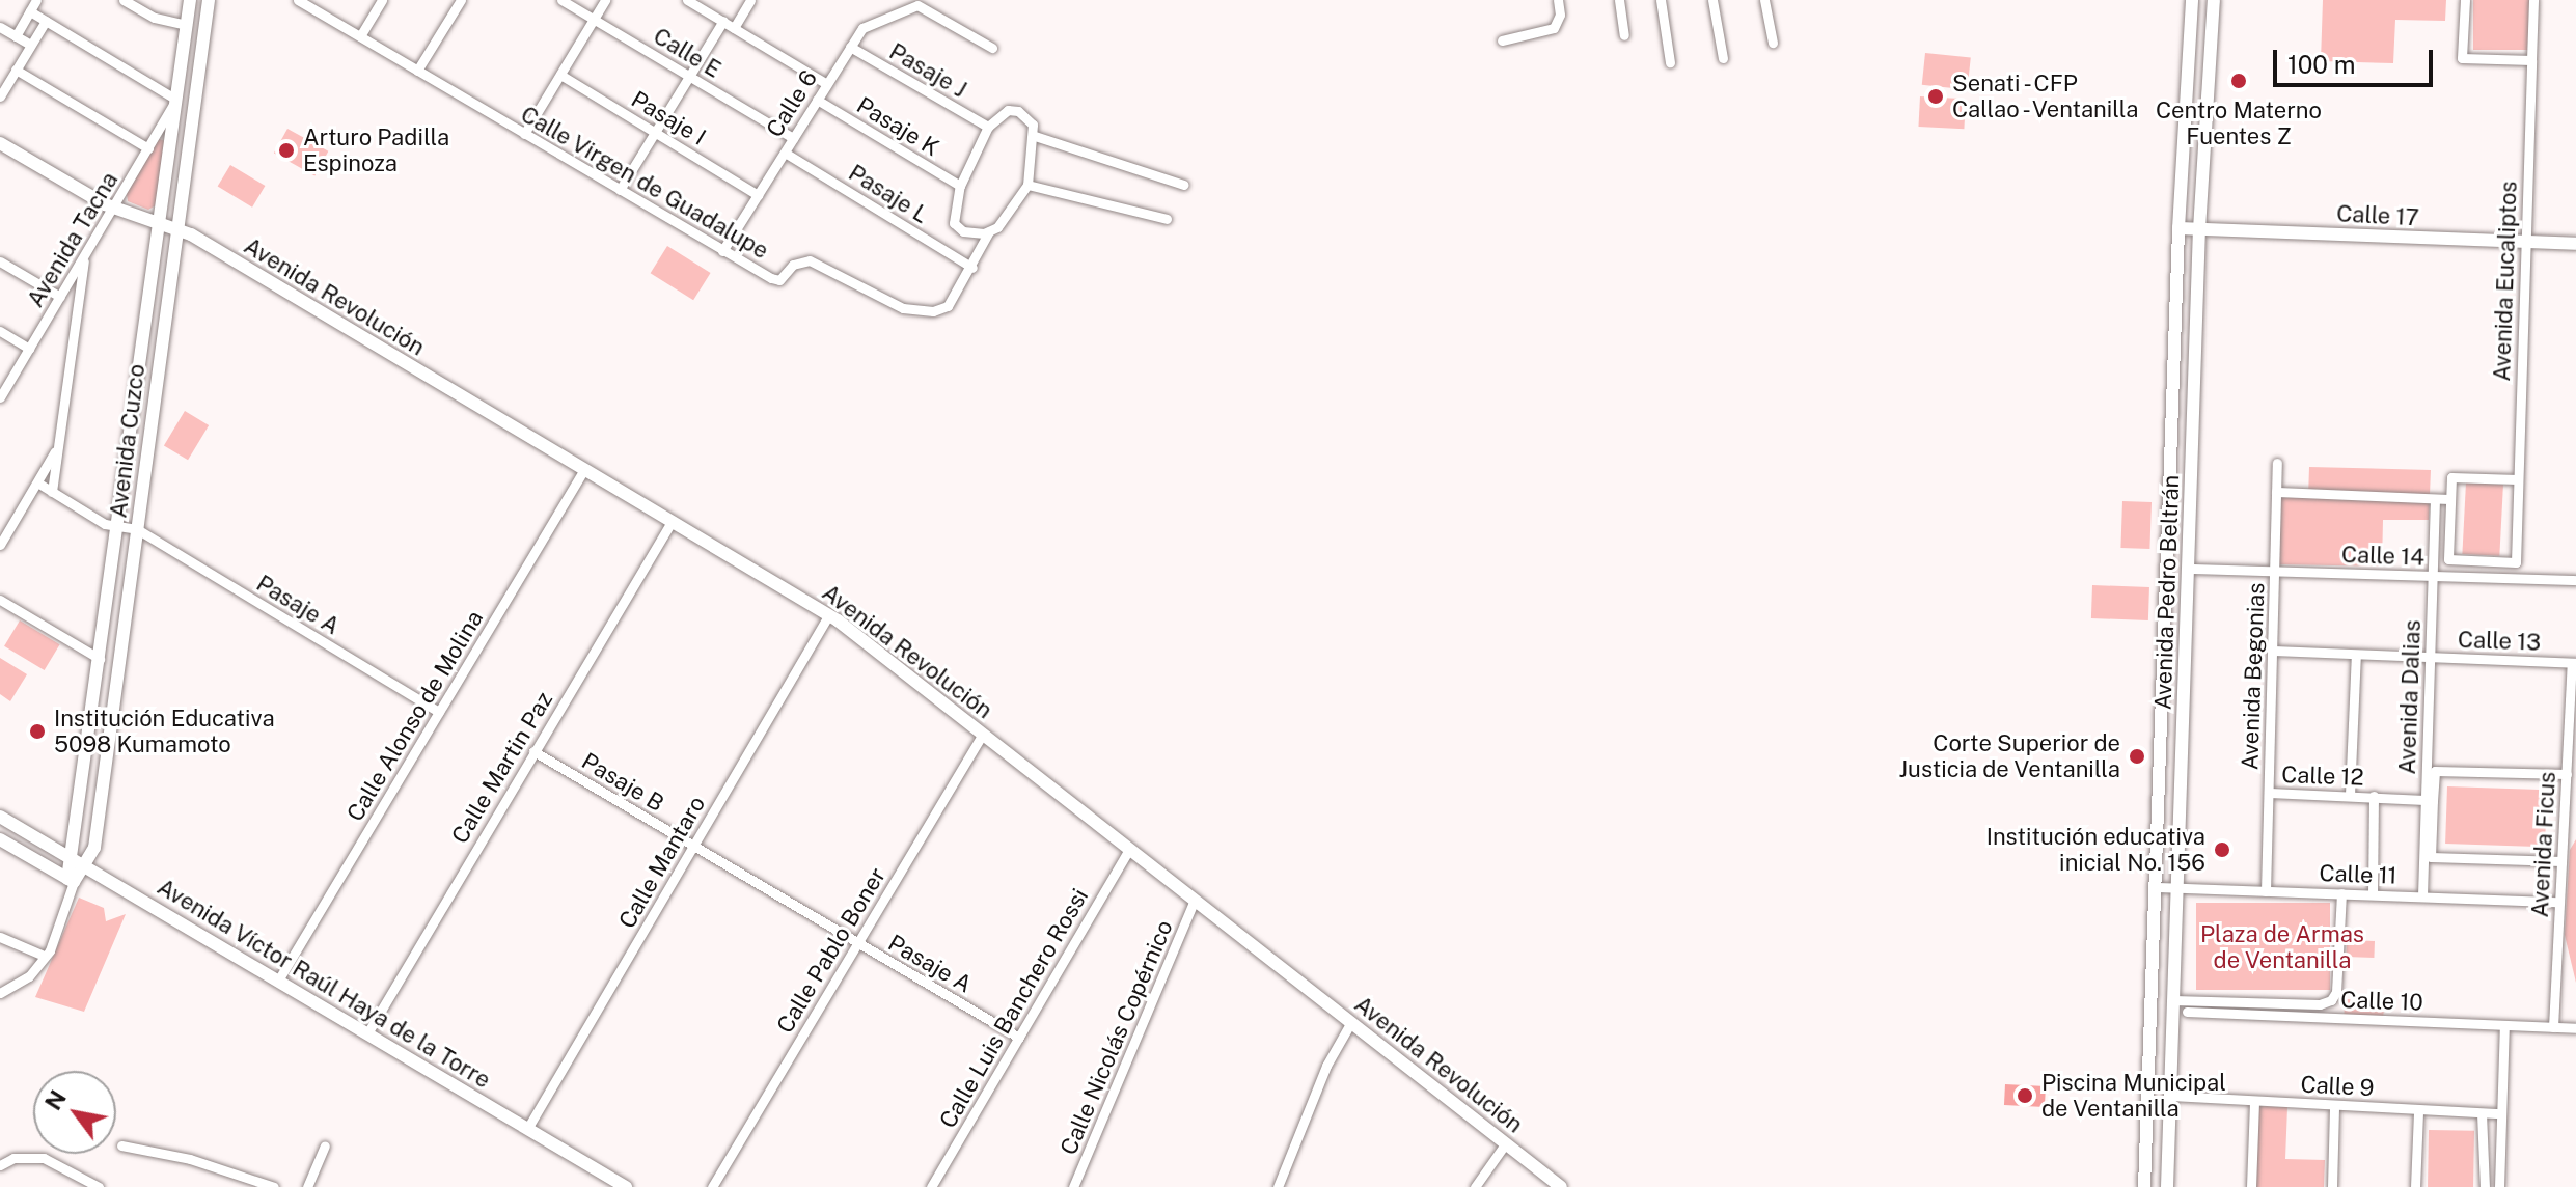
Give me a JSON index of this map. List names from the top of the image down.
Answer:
{
  "streets": {
    "street": [
      "Calle E",
      "Pasaje J",
      "Calle 6",
      "Pasaje I",
      "Pasaje K",
      "Calle Virgen de Guadalupe",
      "Pasaje L",
      "Calle 17",
      "Avenida Tacna",
      "Avenida Eucaliptos",
      "Avenida Revolución",
      "Avenida Cuzco",
      "Calle 14",
      "Avenida Pedro Beltrán",
      "Pasaje A",
      "Calle 13",
      "Avenida Begonias",
      "Avenida Dalias",
      "Calle Alonso de Molina",
      "Calle Martin Paz",
      "Calle 12",
      "Pasaje B",
      "Avenida Ficus",
      "Calle Mantaro",
      "Calle 11",
      "Calle Pablo Boner",
      "Avenida Víctor Raúl Haya de la Torre",
      "Calle 10",
      "Calle Luis Banchero Rossi",
      "Calle Nicolás Copérnico",
      "Calle 9"
    ]
  },
  "crossings": [
    ["Calle E", "Calle 6"],
    ["Pasaje J", "Calle 6"],
    ["Calle 6", "Pasaje I"],
    ["Calle 6", "Pasaje K"],
    ["Calle 6", "Calle Virgen de Guadalupe"],
    ["Calle 6", "Pasaje L"],
    ["Calle Virgen de Guadalupe", "Pasaje L"],
    ["Calle 17", "Avenida Eucaliptos"],
    ["Calle 17", "Avenida Pedro Beltrán"],
    ["Avenida Tacna", "Avenida Revolución"],
    ["Avenida Tacna", "Avenida Cuzco"],
    ["Avenida Eucaliptos", "Calle 14"],
    ["Avenida Revolución", "Avenida Cuzco"],
    ["Avenida Revolución", "Calle Alonso de Molina"],
    ["Avenida Revolución", "Calle Martin Paz"],
    ["Avenida Revolución", "Calle Mantaro"],
    ["Avenida Revolución", "Calle Pablo Boner"],
    ["Avenida Revolución", "Calle Luis Banchero Rossi"],
    ["Avenida Revolución", "Calle Nicolás Copérnico"],
    ["Avenida Cuzco", "Pasaje A"],
    ["Avenida Cuzco", "Avenida Víctor Raúl Haya de la Torre"],
    ["Calle 14", "Avenida Pedro Beltrán"],
    ["Calle 14", "Avenida Begonias"],
    ["Calle 14", "Avenida Dalias"],
    ["Avenida Pedro Beltrán", "Calle 11"],
    ["Avenida Pedro Beltrán", "Calle 10"],
    ["Avenida Pedro Beltrán", "Calle 9"],
    ["Pasaje A", "Calle Alonso de Molina"],
    ["Pasaje A", "Pasaje B"],
    ["Pasaje A", "Calle Mantaro"],
    ["Pasaje A", "Calle Pablo Boner"],
    ["Pasaje A", "Calle Luis Banchero Rossi"],
    ["Calle 13", "Avenida Begonias"],
    ["Calle 13", "Avenida Dalias"],
    ["Calle 13", "Avenida Ficus"],
    ["Avenida Begonias", "Calle 12"],
    ["Avenida Begonias", "Calle 11"],
    ["Avenida Dalias", "Calle 12"],
    ["Avenida Dalias", "Avenida Ficus"],
    ["Avenida Dalias", "Calle 11"],
    ["Calle Alonso de Molina", "Avenida Víctor Raúl Haya de la Torre"],
    ["Calle Martin Paz", "Pasaje B"],
    ["Calle Martin Paz", "Avenida Víctor Raúl Haya de la Torre"],
    ["Pasaje B", "Calle Mantaro"],
    ["Avenida Ficus", "Calle 11"],
    ["Avenida Ficus", "Calle 10"],
    ["Calle Mantaro", "Avenida Víctor Raúl Haya de la Torre"],
    ["Calle 11", "Calle 10"]
  ],
  "parks": ["Plaza de Armas de Ventanilla"],
  "places": [
    "Centro Materno Fuentes Z",
    "Senati - CFP Callao - Ventanilla",
    "Arturo Padilla Espinoza",
    "Institución Educativa 5098 Kumamoto",
    "Corte Superior de Justicia de Ventanilla",
    "Institución educativa inicial No. 156",
    "Piscina Municipal de Ventanilla"
  ],
  "scale_bar": "100 m",
  "north": "top left"
}
